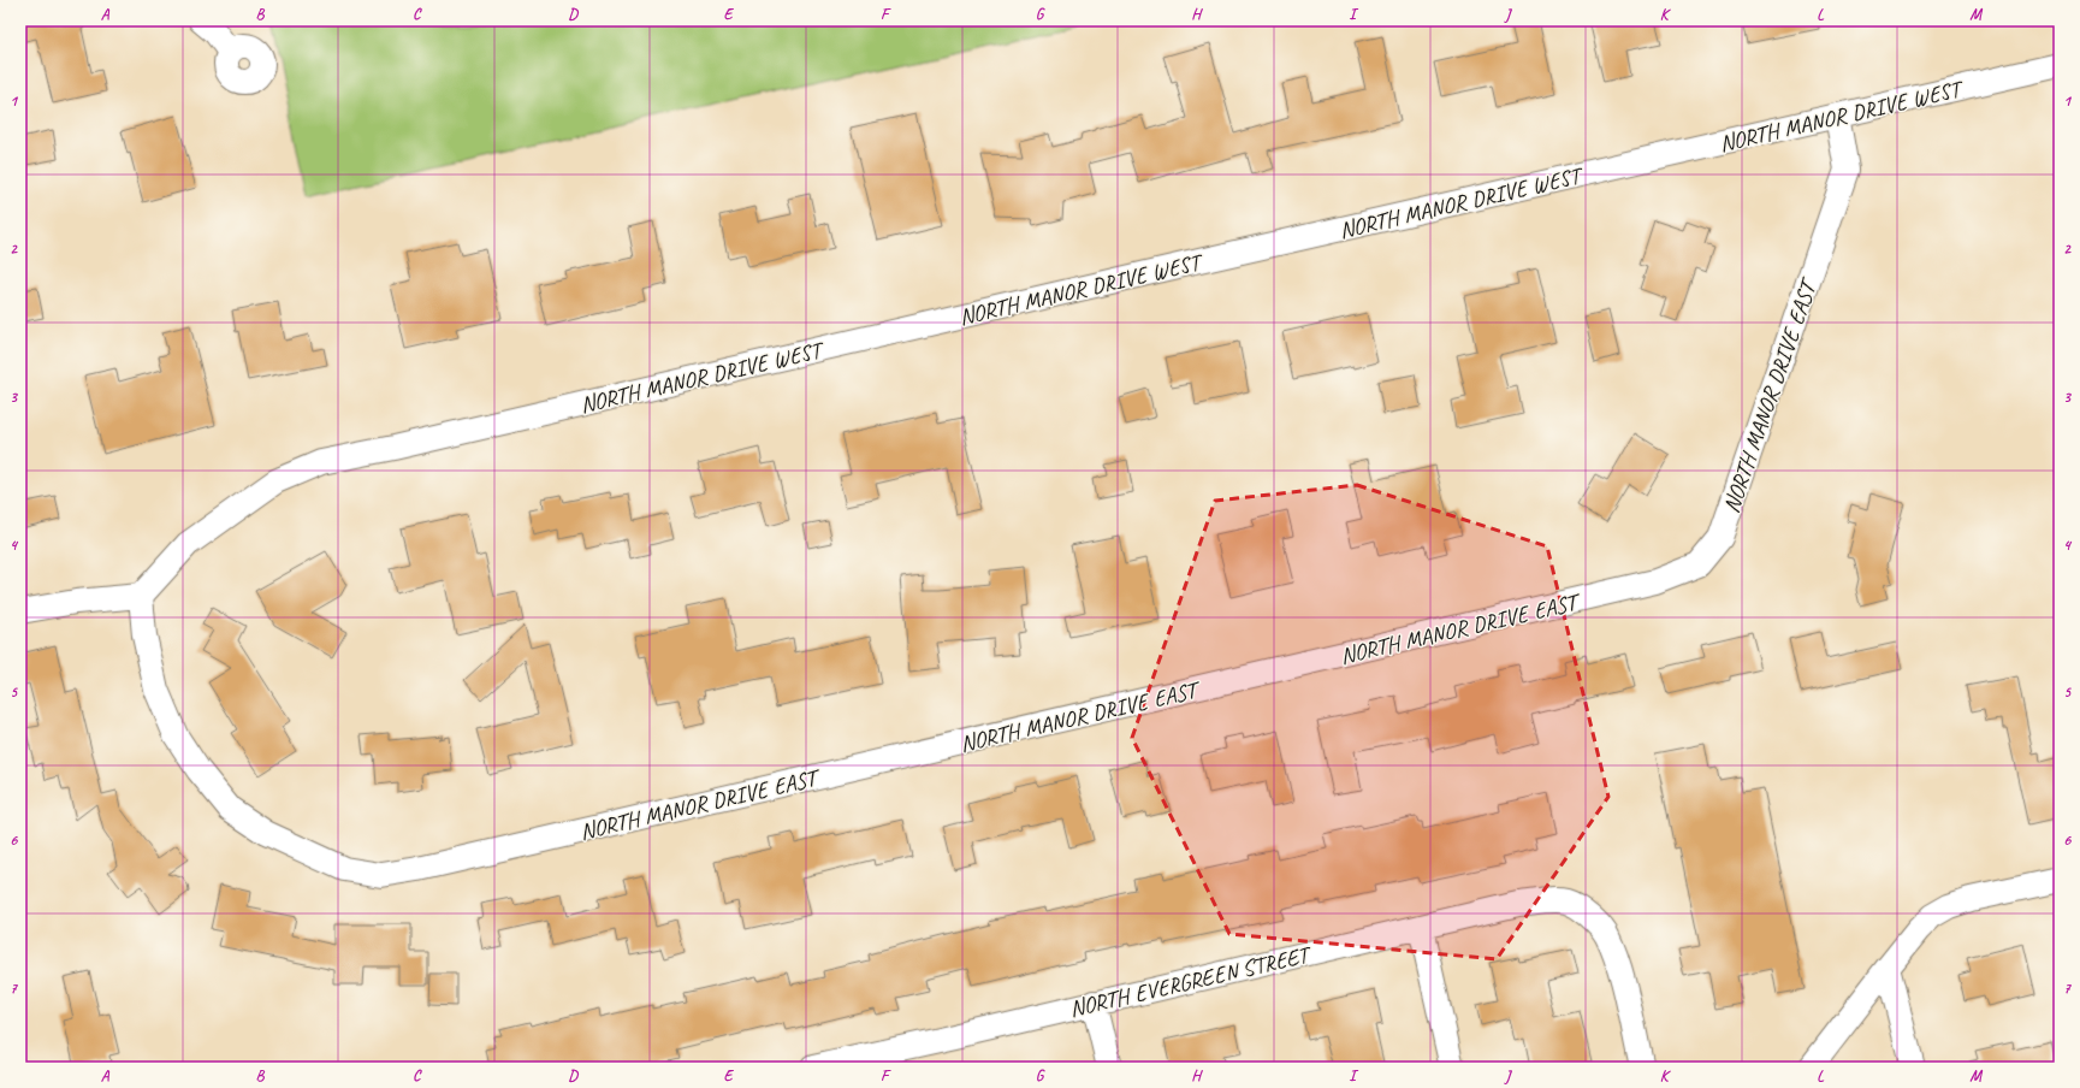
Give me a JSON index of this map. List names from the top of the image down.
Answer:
{
  "streets": {
    "street": ["NORTH MANOR DRIVE WEST", "NORTH MANOR DRIVE EAST", "NORTH EVERGREEN STREET"]
  },
  "crossings": [
    ["NORTH MANOR DRIVE WEST", "NORTH MANOR DRIVE EAST"]
  ],
  "grid": {
    "columns": [
      "A",
      "B",
      "C",
      "D",
      "E",
      "F",
      "G",
      "H",
      "I",
      "J",
      "K",
      "L",
      "M"
    ],
    "rows": [
      "1",
      "2",
      "3",
      "4",
      "5",
      "6",
      "7"
    ]
  }
}
